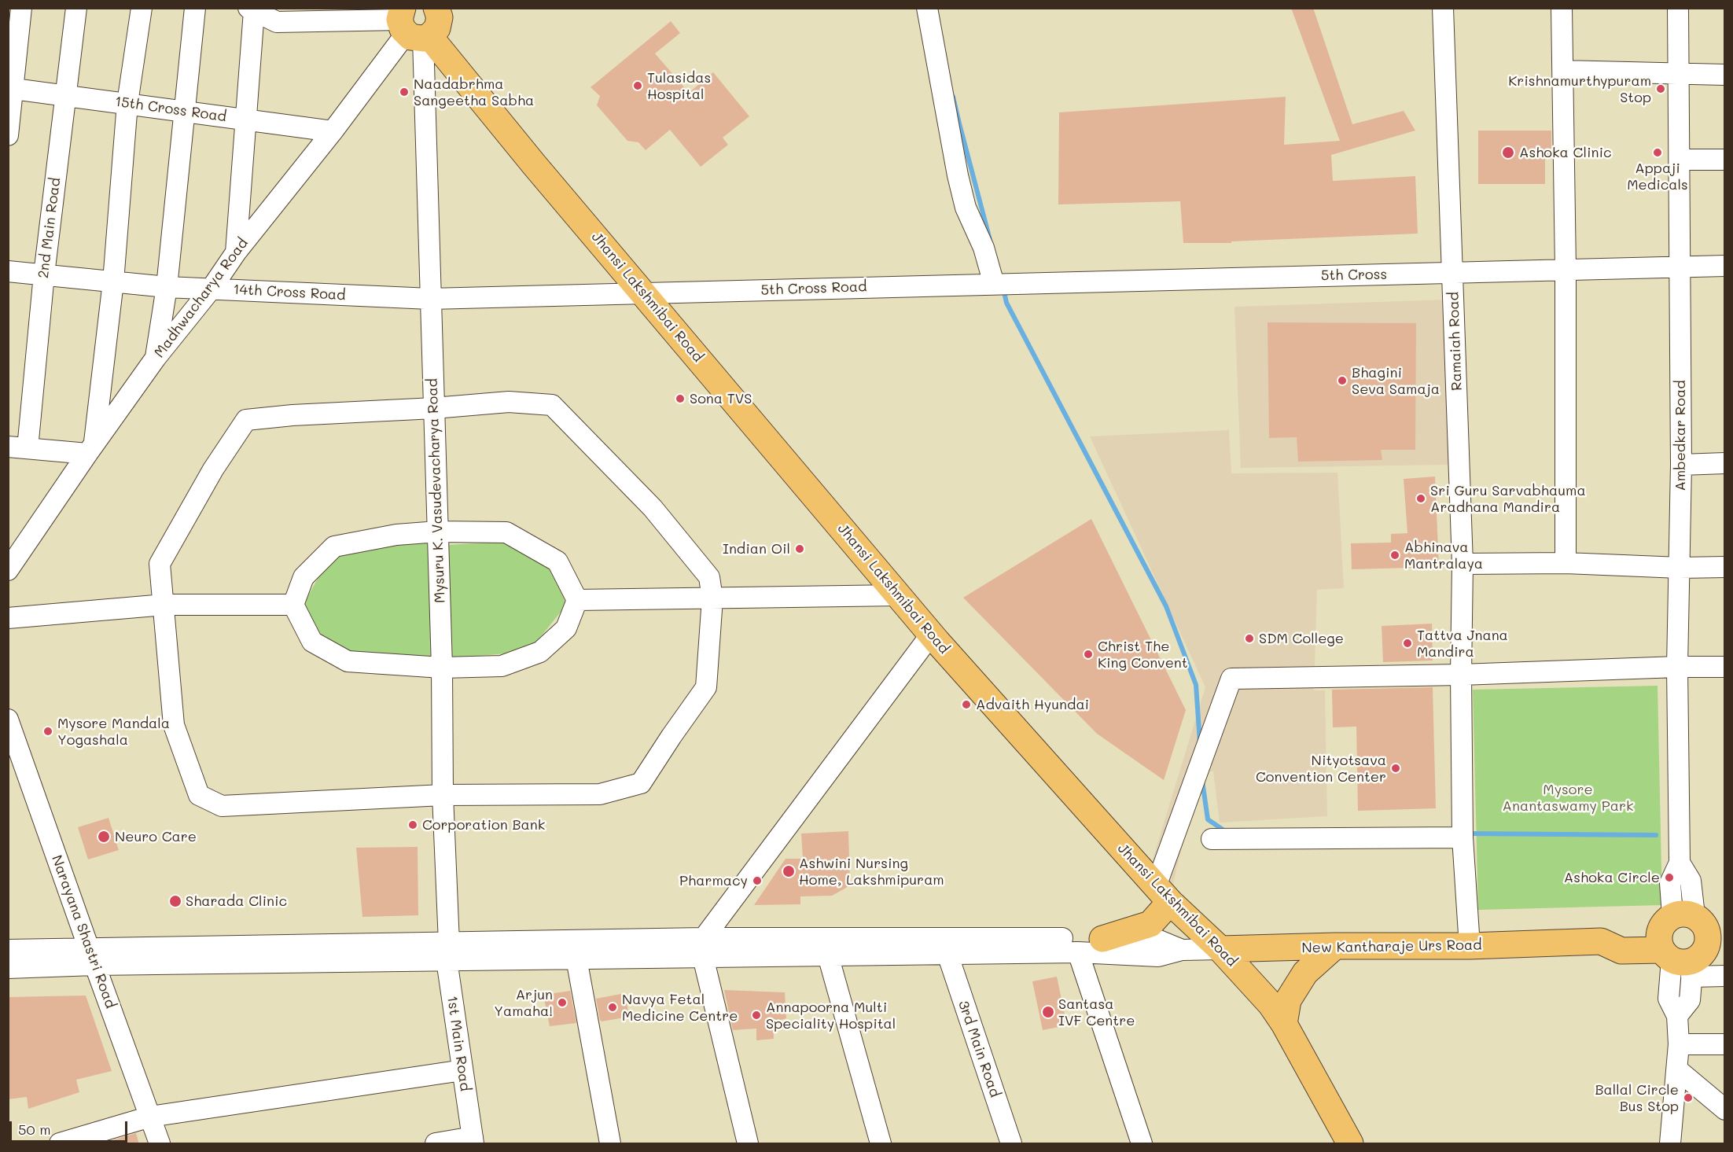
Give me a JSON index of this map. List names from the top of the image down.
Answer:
{
  "streets": {
    "main road": ["Jhansi Lakshmibai Road", "New Kantharaje Urs Road"],
    "street": [
      "15th Cross Road",
      "2nd Main Road",
      "5th Cross",
      "5th Cross Road",
      "14th Cross Road",
      "Madhwacharya Road",
      "Ramaiah Road",
      "Ambedkar Road",
      "Mysuru K. Vasudevacharya Road",
      "Narayana Shastri Road",
      "1st Main Road",
      "3rd Main Road"
    ]
  },
  "crossings": [
    ["15th Cross Road", "2nd Main Road"],
    ["15th Cross Road", "Madhwacharya Road"],
    ["2nd Main Road", "14th Cross Road"],
    ["5th Cross", "5th Cross Road"],
    ["5th Cross", "Ramaiah Road"],
    ["5th Cross", "Ambedkar Road"],
    ["5th Cross Road", "14th Cross Road"],
    ["5th Cross Road", "Jhansi Lakshmibai Road"],
    ["5th Cross Road", "Mysuru K. Vasudevacharya Road"],
    ["14th Cross Road", "Madhwacharya Road"],
    ["14th Cross Road", "Mysuru K. Vasudevacharya Road"],
    ["Jhansi Lakshmibai Road", "Madhwacharya Road"],
    ["Jhansi Lakshmibai Road", "Mysuru K. Vasudevacharya Road"],
    ["Jhansi Lakshmibai Road", "New Kantharaje Urs Road"],
    ["Madhwacharya Road", "Mysuru K. Vasudevacharya Road"],
    ["Ramaiah Road", "New Kantharaje Urs Road"],
    ["Ambedkar Road", "New Kantharaje Urs Road"],
    ["Mysuru K. Vasudevacharya Road", "1st Main Road"]
  ],
  "parks": ["Mysore Anantaswamy Park"],
  "places": [
    "Tulasidas Hospital",
    "Krishnamurthypuram Stop",
    "Naadabrhma Sangeetha Sabha",
    "Ashoka Clinic",
    "Appaji Medicals",
    "Bhagini Seva Samaja",
    "Sona TVS",
    "Sri Guru Sarvabhauma Aradhana Mandira",
    "Indian Oil",
    "Abhinava Mantralaya",
    "SDM College",
    "Tattva Jnana Mandira",
    "Christ The King Convent",
    "Advaith Hyundai",
    "Mysore Mandala Yogashala",
    "Nityotsava Convention Center",
    "Corporation Bank",
    "Neuro Care",
    "Ashwini Nursing Home, Lakshmipuram",
    "Ashoka Circle",
    "Pharmacy",
    "Sharada Clinic",
    "Arjun Yamaha!",
    "Navya Fetal Medicine Centre",
    "Santasa IVF Centre",
    "Annapoorna Multi Speciality Hospital",
    "Ballal Circle Bus Stop"
  ],
  "scale_bar": "50 m"
}
